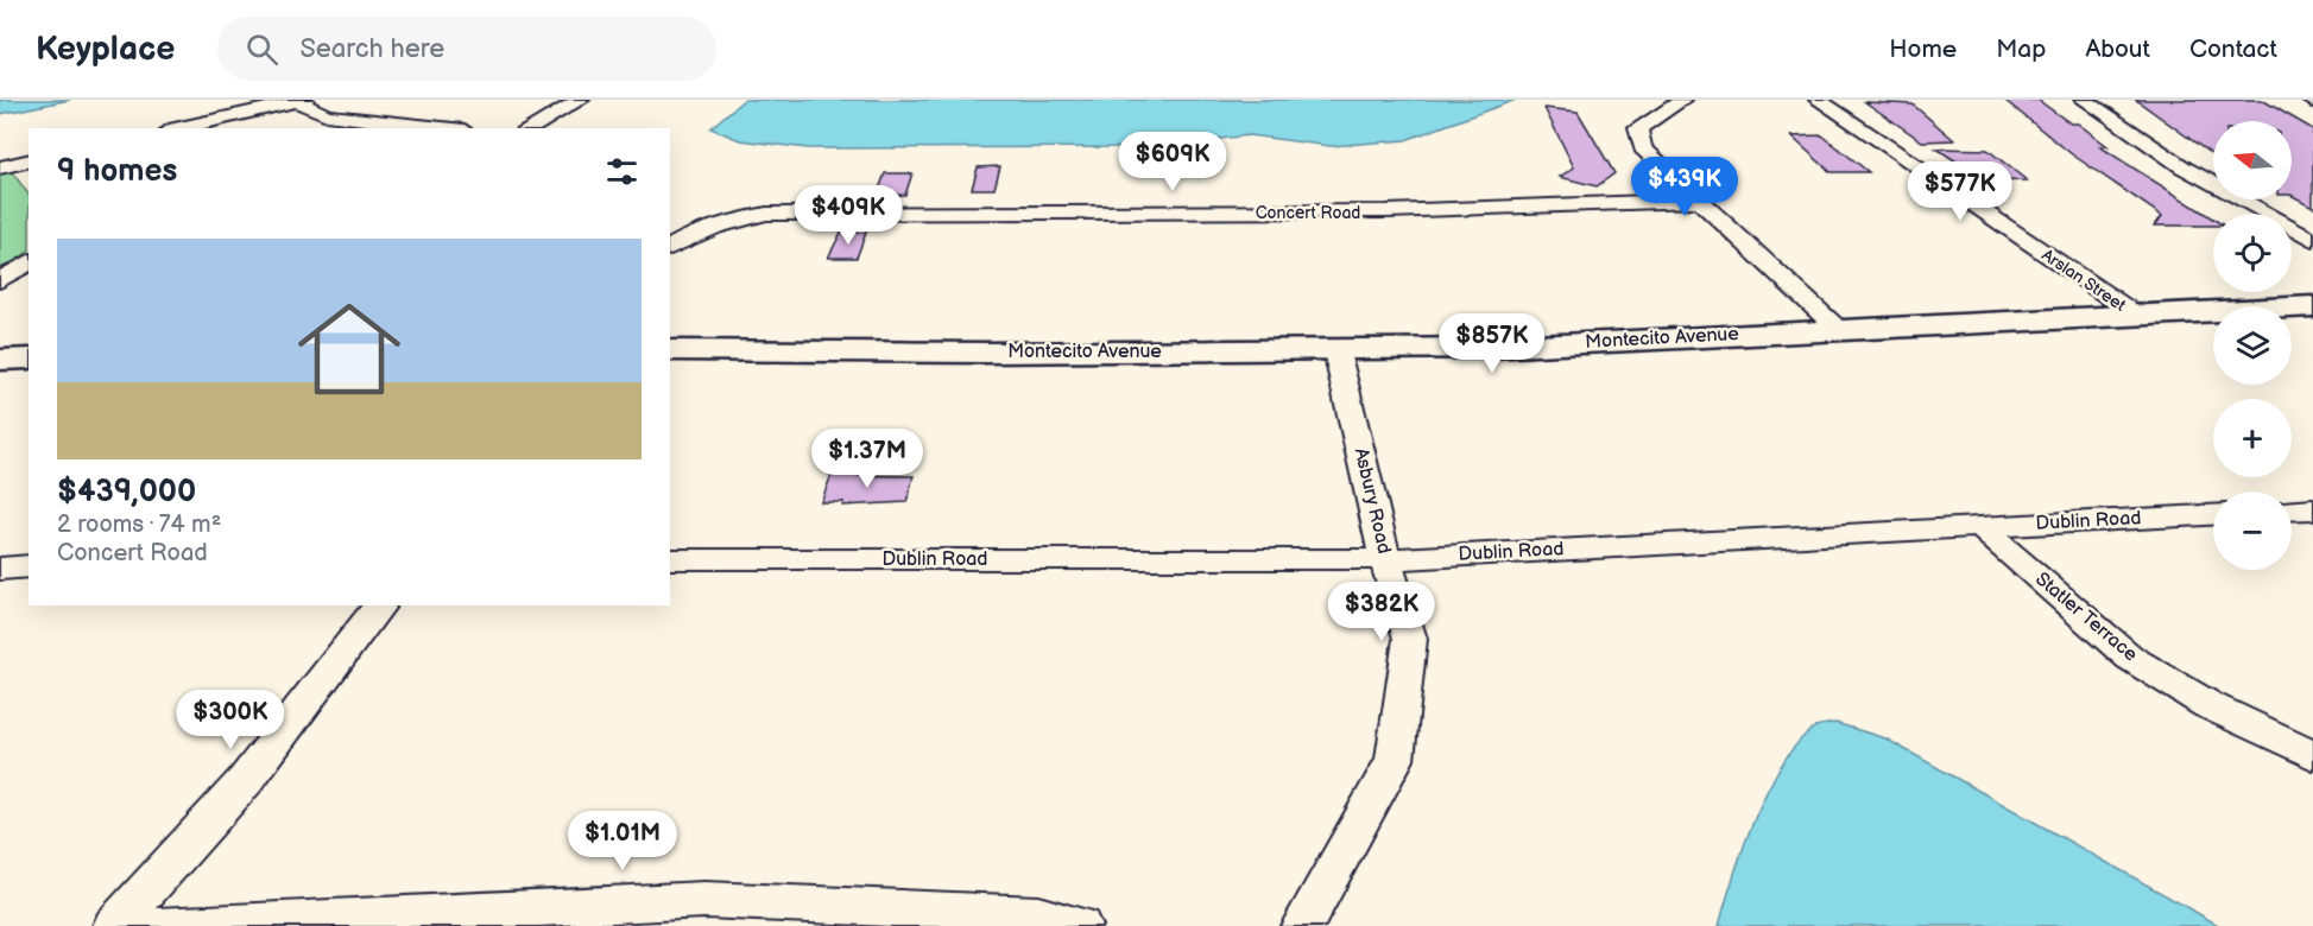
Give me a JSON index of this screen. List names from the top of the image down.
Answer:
{
  "streets": {
    "street": [
      "Concert Road",
      "Arslan Street",
      "Montecito Avenue",
      "Asbury Road",
      "Dublin Road",
      "Statler Terrace"
    ]
  },
  "crossings": [
    ["Arslan Street", "Montecito Avenue"],
    ["Montecito Avenue", "Asbury Road"],
    ["Asbury Road", "Dublin Road"],
    ["Dublin Road", "Statler Terrace"]
  ],
  "north": "left",
  "page": {
    "header": "Keyplace",
    "search": "Search here",
    "nav": [
      "Home",
      "Map",
      "About",
      "Contact"
    ],
    "map_buttons": ["+", "−"],
    "heading": "9 homes",
    "price": [
      "$609K",
      "$439K",
      "$577K",
      "$409K",
      "$857K",
      "$1.37M",
      "$382K",
      "$300K",
      "$1.01M"
    ],
    "list": [
      {
        "name": "$439,000",
        "note": "2 rooms · 74 m² · Concert Road"
      }
    ]
  }
}
